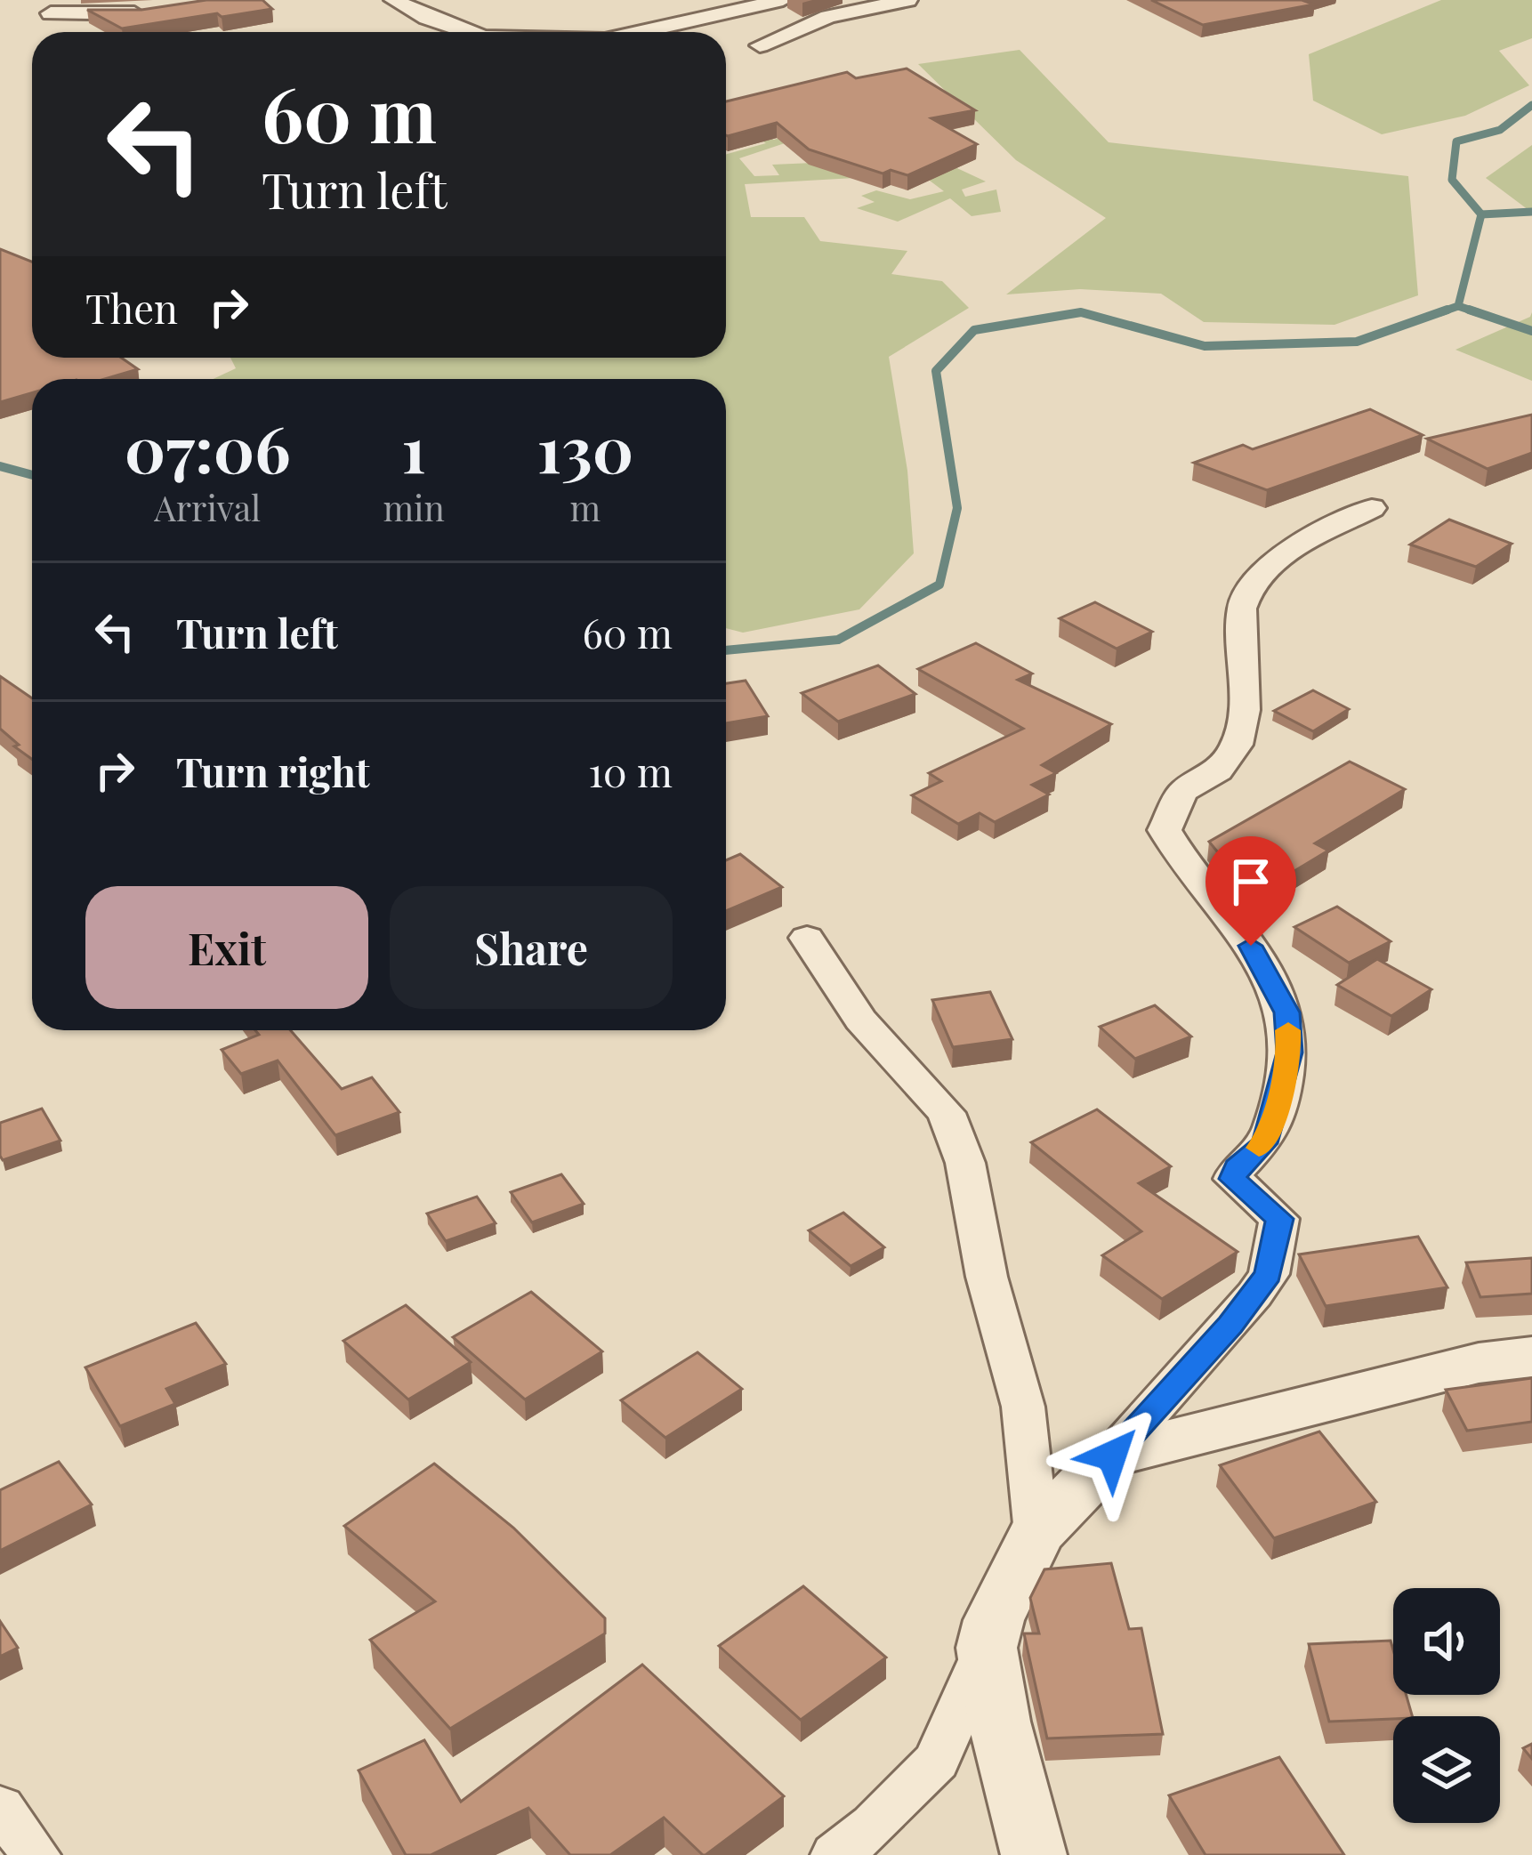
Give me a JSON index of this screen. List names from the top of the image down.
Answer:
{
  "page": {
    "turn": ["60 m", "Turn left"],
    "then": "Then",
    "eta": [
      "07:06",
      "Arrival",
      "1",
      "min",
      "130",
      "m"
    ],
    "list": [
      {
        "name": "Turn left",
        "value": "60 m"
      },
      {
        "name": "Turn right",
        "value": "10 m"
      }
    ],
    "buttons": ["Exit", "Share"]
  }
}
